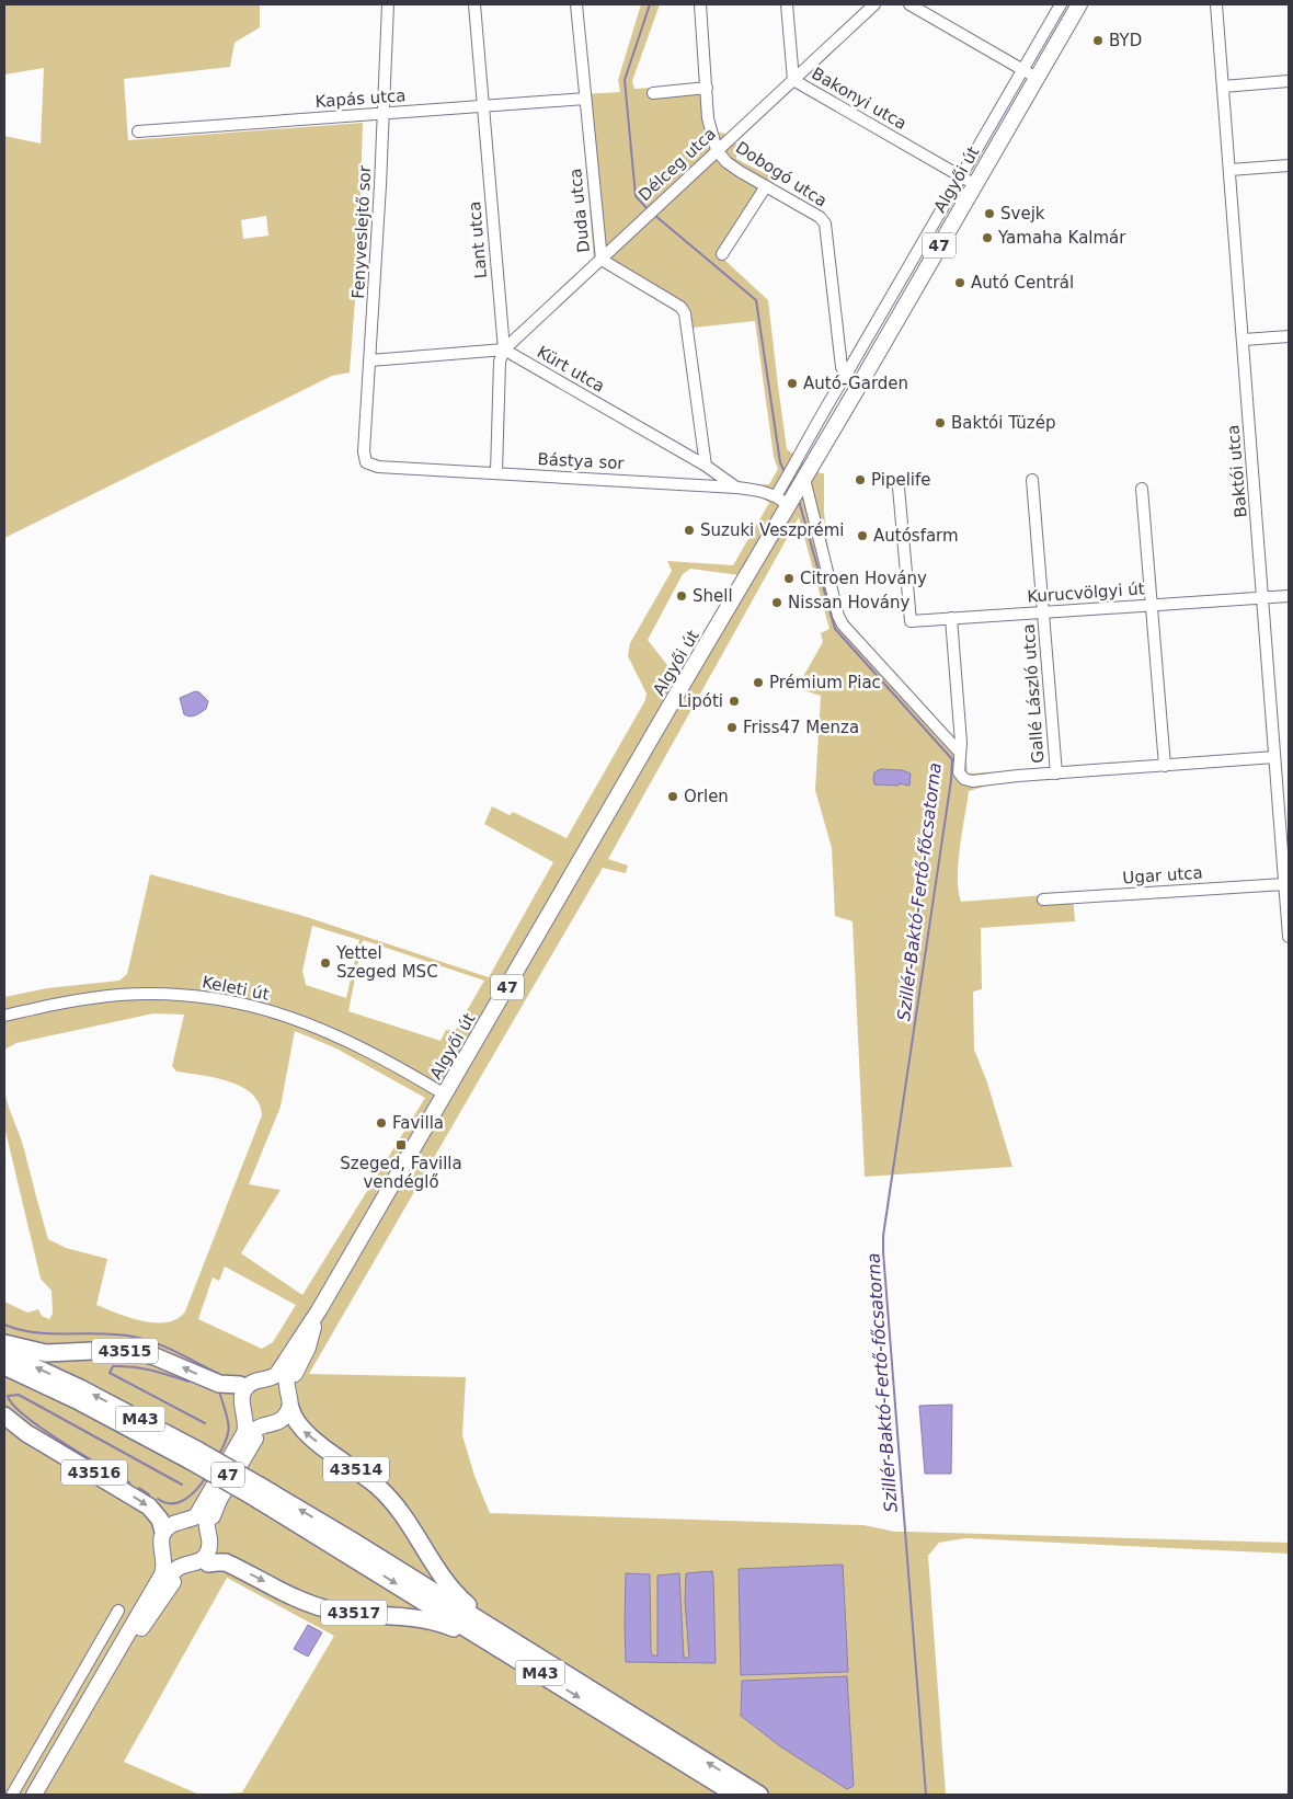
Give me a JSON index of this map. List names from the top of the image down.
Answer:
{
  "streets": {
    "highway": [
      "43515",
      "M43",
      "43514",
      "43516",
      "43517"
    ],
    "main road": ["Algyői út", "47"],
    "street": [
      "Kapás utca",
      "Bakonyi utca",
      "Délceg utca",
      "Dobogó utca",
      "Duda utca",
      "Fenyveslejtő sor",
      "Lant utca",
      "Kürt utca",
      "Bástya sor",
      "Baktói utca",
      "Kurucvölgyi út",
      "Gallé László utca",
      "Ugar utca",
      "Keleti út"
    ]
  },
  "crossings": [
    ["Kapás utca", "Duda utca"],
    ["Kapás utca", "Fenyveslejtő sor"],
    ["Kapás utca", "Lant utca"],
    ["Bakonyi utca", "Délceg utca"],
    ["Bakonyi utca", "Algyői út"],
    ["Délceg utca", "Dobogó utca"],
    ["Délceg utca", "Duda utca"],
    ["Délceg utca", "Lant utca"],
    ["Délceg utca", "Kürt utca"],
    ["Dobogó utca", "Algyői út"],
    ["Algyői út", "47"],
    ["Algyői út", "Bástya sor"],
    ["Algyői út", "Keleti út"],
    ["Duda utca", "Kürt utca"],
    ["Duda utca", "Bástya sor"],
    ["Fenyveslejtő sor", "Bástya sor"],
    ["Lant utca", "Kürt utca"],
    ["Lant utca", "Bástya sor"],
    ["47", "43515"],
    ["47", "43514"],
    ["47", "43516"],
    ["47", "43517"],
    ["Kürt utca", "Bástya sor"],
    ["Baktói utca", "Kurucvölgyi út"],
    ["Baktói utca", "Ugar utca"],
    ["Kurucvölgyi út", "Gallé László utca"],
    ["M43", "43514"],
    ["M43", "43517"]
  ],
  "water": ["Szillér-Baktó-Fertő-főcsatorna"],
  "places": {
    "other": [
      "BYD",
      "Svejk",
      "Yamaha Kalmár",
      "Autó Centrál",
      "Autó-Garden",
      "Baktói Tüzép",
      "Pipelife",
      "Suzuki Veszprémi",
      "Autósfarm",
      "Citroen Hovány",
      "Shell",
      "Nissan Hovány",
      "Prémium Piac",
      "Lipóti",
      "Friss47 Menza",
      "Orlen",
      "Yettel Szeged MSC",
      "Favilla"
    ],
    "transit": ["Szeged, Favilla vendéglő"]
  }
}
